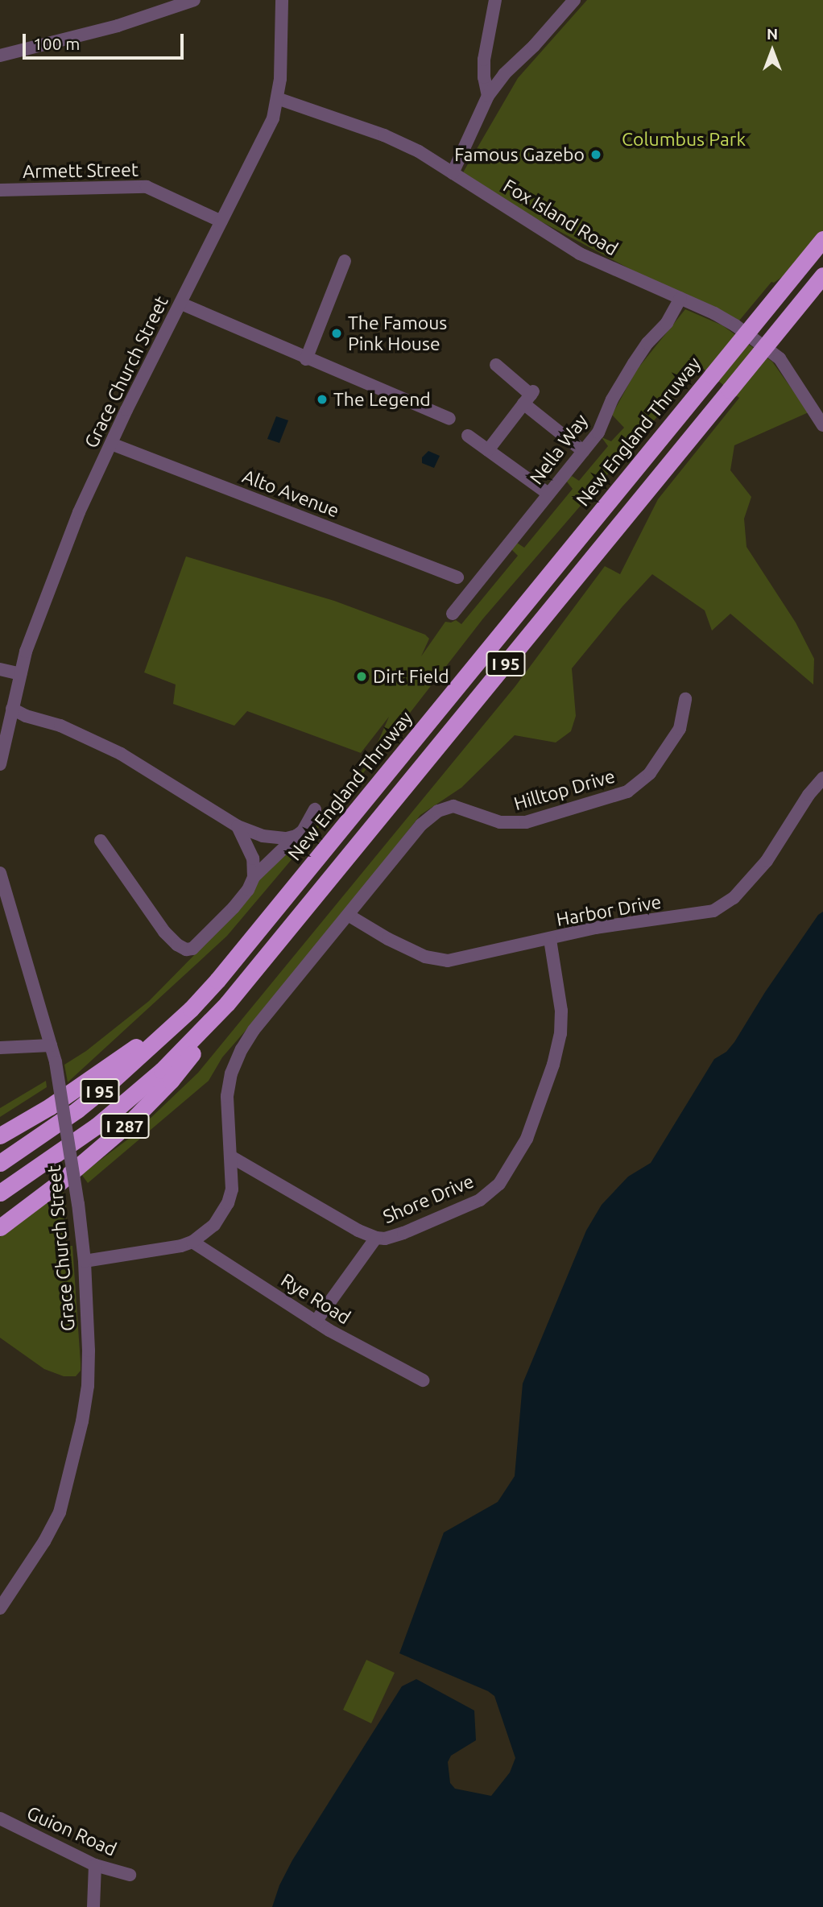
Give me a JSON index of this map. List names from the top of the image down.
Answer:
{
  "streets": {
    "highway": ["New England Thruway", "I 95", "I 287"],
    "street": [
      "Armett Street",
      "Fox Island Road",
      "Grace Church Street",
      "Nella Way",
      "Alto Avenue",
      "Hilltop Drive",
      "Harbor Drive",
      "Shore Drive",
      "Rye Road",
      "Guion Road"
    ]
  },
  "crossings": [
    ["Armett Street", "Grace Church Street"],
    ["Fox Island Road", "Grace Church Street"],
    ["Fox Island Road", "Nella Way"],
    ["Grace Church Street", "Alto Avenue"],
    ["I 95", "I 287"],
    ["Hilltop Drive", "Harbor Drive"],
    ["Hilltop Drive", "Shore Drive"],
    ["Hilltop Drive", "Rye Road"],
    ["Harbor Drive", "Shore Drive"]
  ],
  "parks": ["Columbus Park"],
  "places": [
    "Famous Gazebo",
    "The Famous Pink House",
    "The Legend",
    "Dirt Field"
  ],
  "scale_bar": "100 m",
  "north": "top"
}
